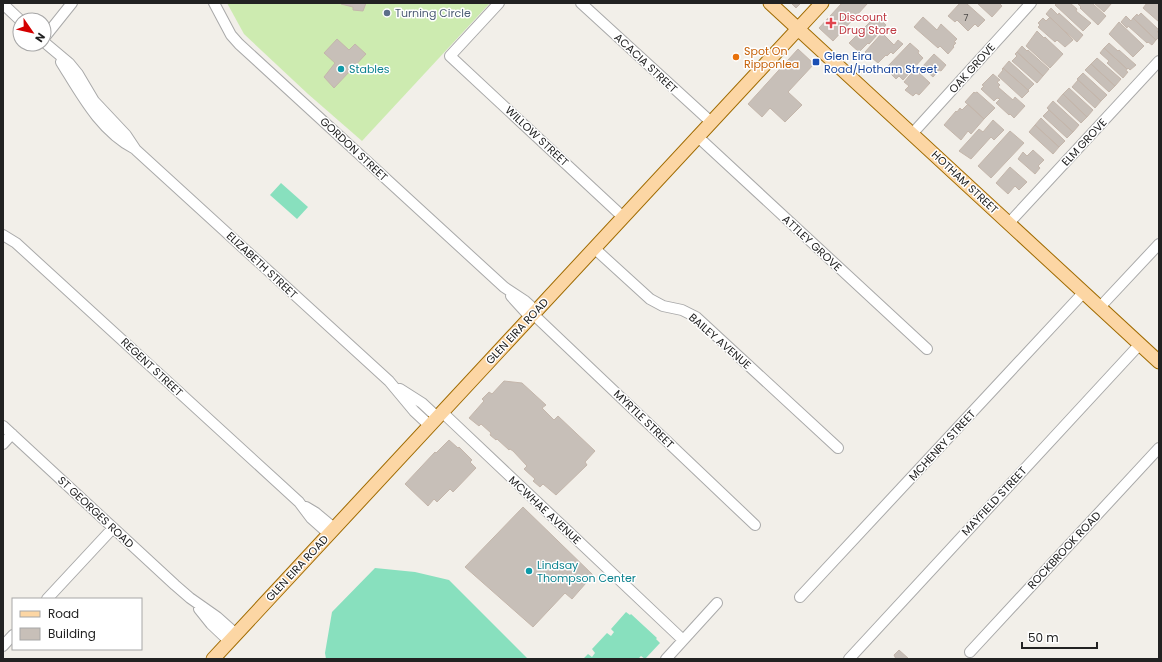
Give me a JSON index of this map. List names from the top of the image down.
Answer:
{
  "streets": {
    "main road": ["HOTHAM STREET", "GLEN EIRA ROAD"],
    "street": [
      "ACACIA STREET",
      "OAK GROVE",
      "WILLOW STREET",
      "ELM GROVE",
      "GORDON STREET",
      "ATTLEY GROVE",
      "ELIZABETH STREET",
      "BAILEY AVENUE",
      "REGENT STREET",
      "MYRTLE STREET",
      "MCHENRY STREET",
      "MAYFIELD STREET",
      "MCWHAE AVENUE",
      "ST GEORGES ROAD",
      "ROCKBROOK ROAD"
    ]
  },
  "crossings": [
    ["ACACIA STREET", "GLEN EIRA ROAD"],
    ["OAK GROVE", "HOTHAM STREET"],
    ["WILLOW STREET", "GLEN EIRA ROAD"],
    ["ELM GROVE", "HOTHAM STREET"],
    ["GORDON STREET", "GLEN EIRA ROAD"],
    ["GORDON STREET", "MYRTLE STREET"],
    ["HOTHAM STREET", "GLEN EIRA ROAD"],
    ["HOTHAM STREET", "MCHENRY STREET"],
    ["HOTHAM STREET", "MAYFIELD STREET"],
    ["ATTLEY GROVE", "GLEN EIRA ROAD"],
    ["ELIZABETH STREET", "GLEN EIRA ROAD"],
    ["ELIZABETH STREET", "MCWHAE AVENUE"],
    ["GLEN EIRA ROAD", "BAILEY AVENUE"],
    ["GLEN EIRA ROAD", "REGENT STREET"],
    ["GLEN EIRA ROAD", "MYRTLE STREET"],
    ["GLEN EIRA ROAD", "MCWHAE AVENUE"],
    ["GLEN EIRA ROAD", "ST GEORGES ROAD"]
  ],
  "places": {
    "other": [
      "Turning Circle",
      "Spot On Ripponlea",
      "Stables",
      "Lindsay Thompson Center"
    ],
    "health": ["Discount Drug Store"],
    "transit": ["Glen Eira Road/Hotham Street"]
  },
  "house_numbers": ["7"],
  "legend": ["Road", "Building"],
  "scale_bar": "50 m",
  "north": "bottom right"
}
